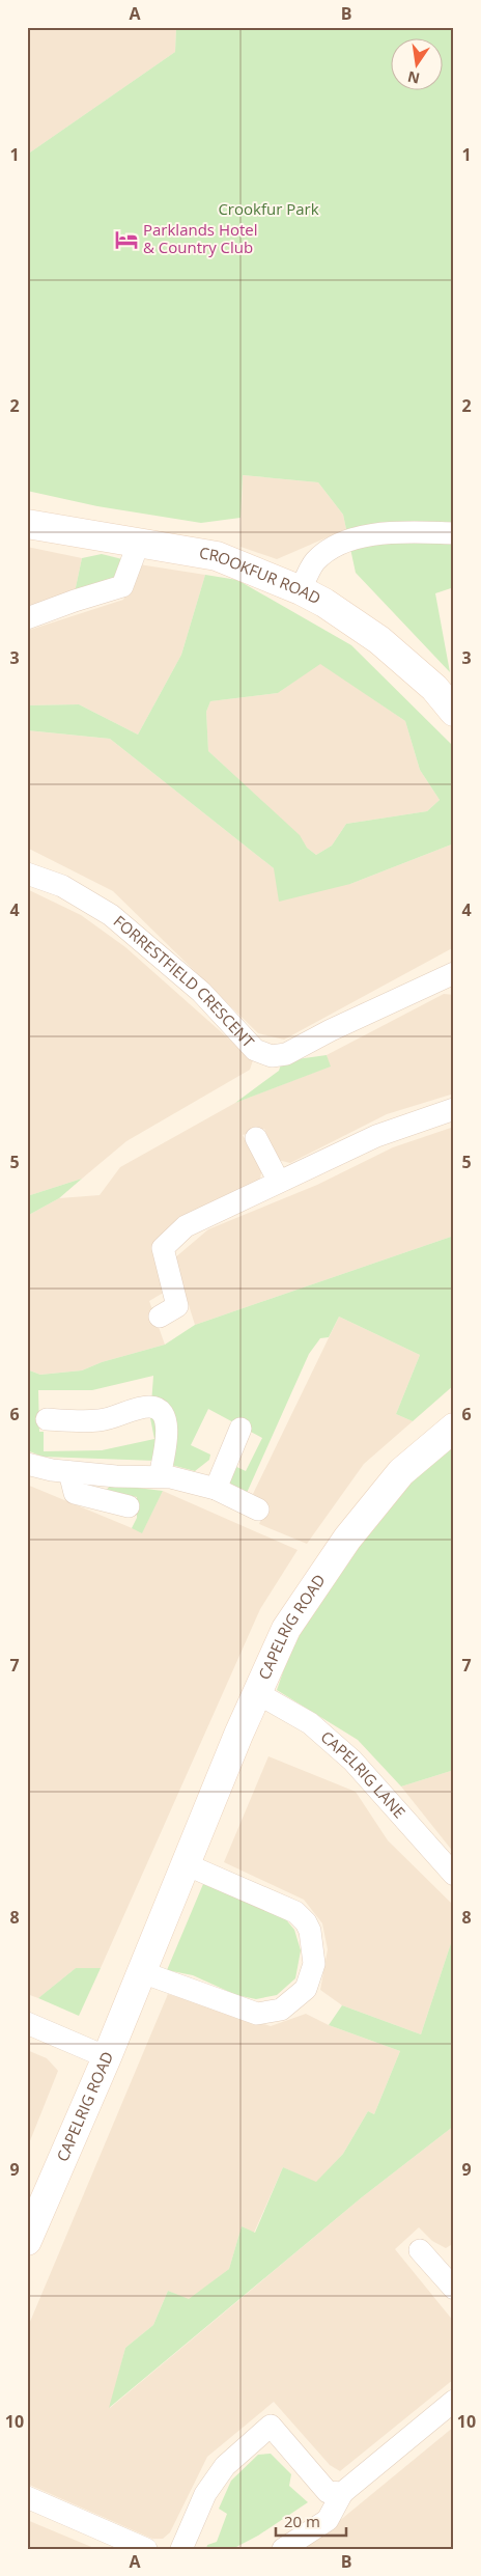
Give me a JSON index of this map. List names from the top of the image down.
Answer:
{
  "streets": {
    "street": [
      "CROOKFUR ROAD",
      "FORRESTFIELD CRESCENT",
      "CAPELRIG ROAD",
      "CAPELRIG LANE"
    ]
  },
  "crossings": [
    ["CAPELRIG ROAD", "CAPELRIG LANE"]
  ],
  "parks": ["Crookfur Park"],
  "places": {
    "hotel": ["Parklands Hotel & Country Club"]
  },
  "scale_bar": "20 m",
  "north": "bottom",
  "grid": {
    "columns": ["A", "B"],
    "rows": [
      "1",
      "2",
      "3",
      "4",
      "5",
      "6",
      "7",
      "8",
      "9",
      "10"
    ]
  }
}
